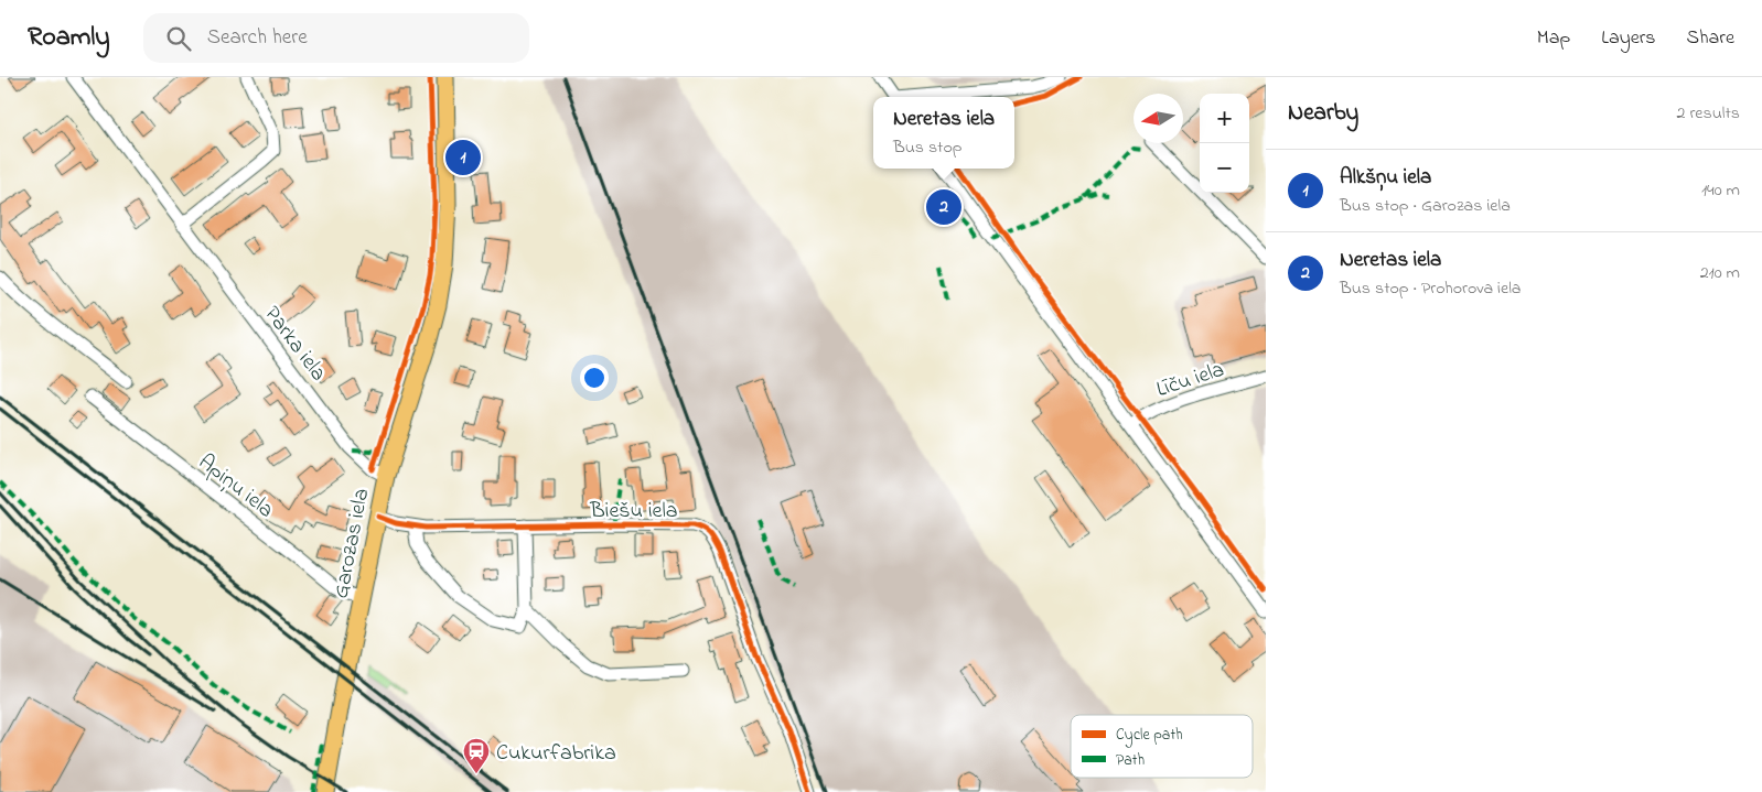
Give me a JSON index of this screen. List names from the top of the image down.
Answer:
{
  "streets": {
    "main road": ["Garozas iela"],
    "street": [
      "Parka iela",
      "Līču iela",
      "Apiņu iela",
      "Biešu iela"
    ]
  },
  "crossings": [
    ["Parka iela", "Garozas iela"],
    ["Apiņu iela", "Garozas iela"],
    ["Biešu iela", "Garozas iela"]
  ],
  "places": {
    "station": ["Cukurfabrika"]
  },
  "legend": ["Cycle path", "Path"],
  "north": "left",
  "page": {
    "header": "Roamly",
    "search": "Search here",
    "nav": ["Map", "Layers", "Share"],
    "heading": ["Nearby", "2 results"],
    "map_buttons": ["+", "−"],
    "popup": ["Neretas iela", "Bus stop"],
    "pins": ["1", "2"],
    "list": [
      {
        "mark": "1",
        "name": "Alkšņu iela",
        "note": "Bus stop · Garozas iela",
        "value": "140 m"
      },
      {
        "mark": "2",
        "name": "Neretas iela",
        "note": "Bus stop · Prohorova iela",
        "value": "210 m"
      }
    ]
  }
}
